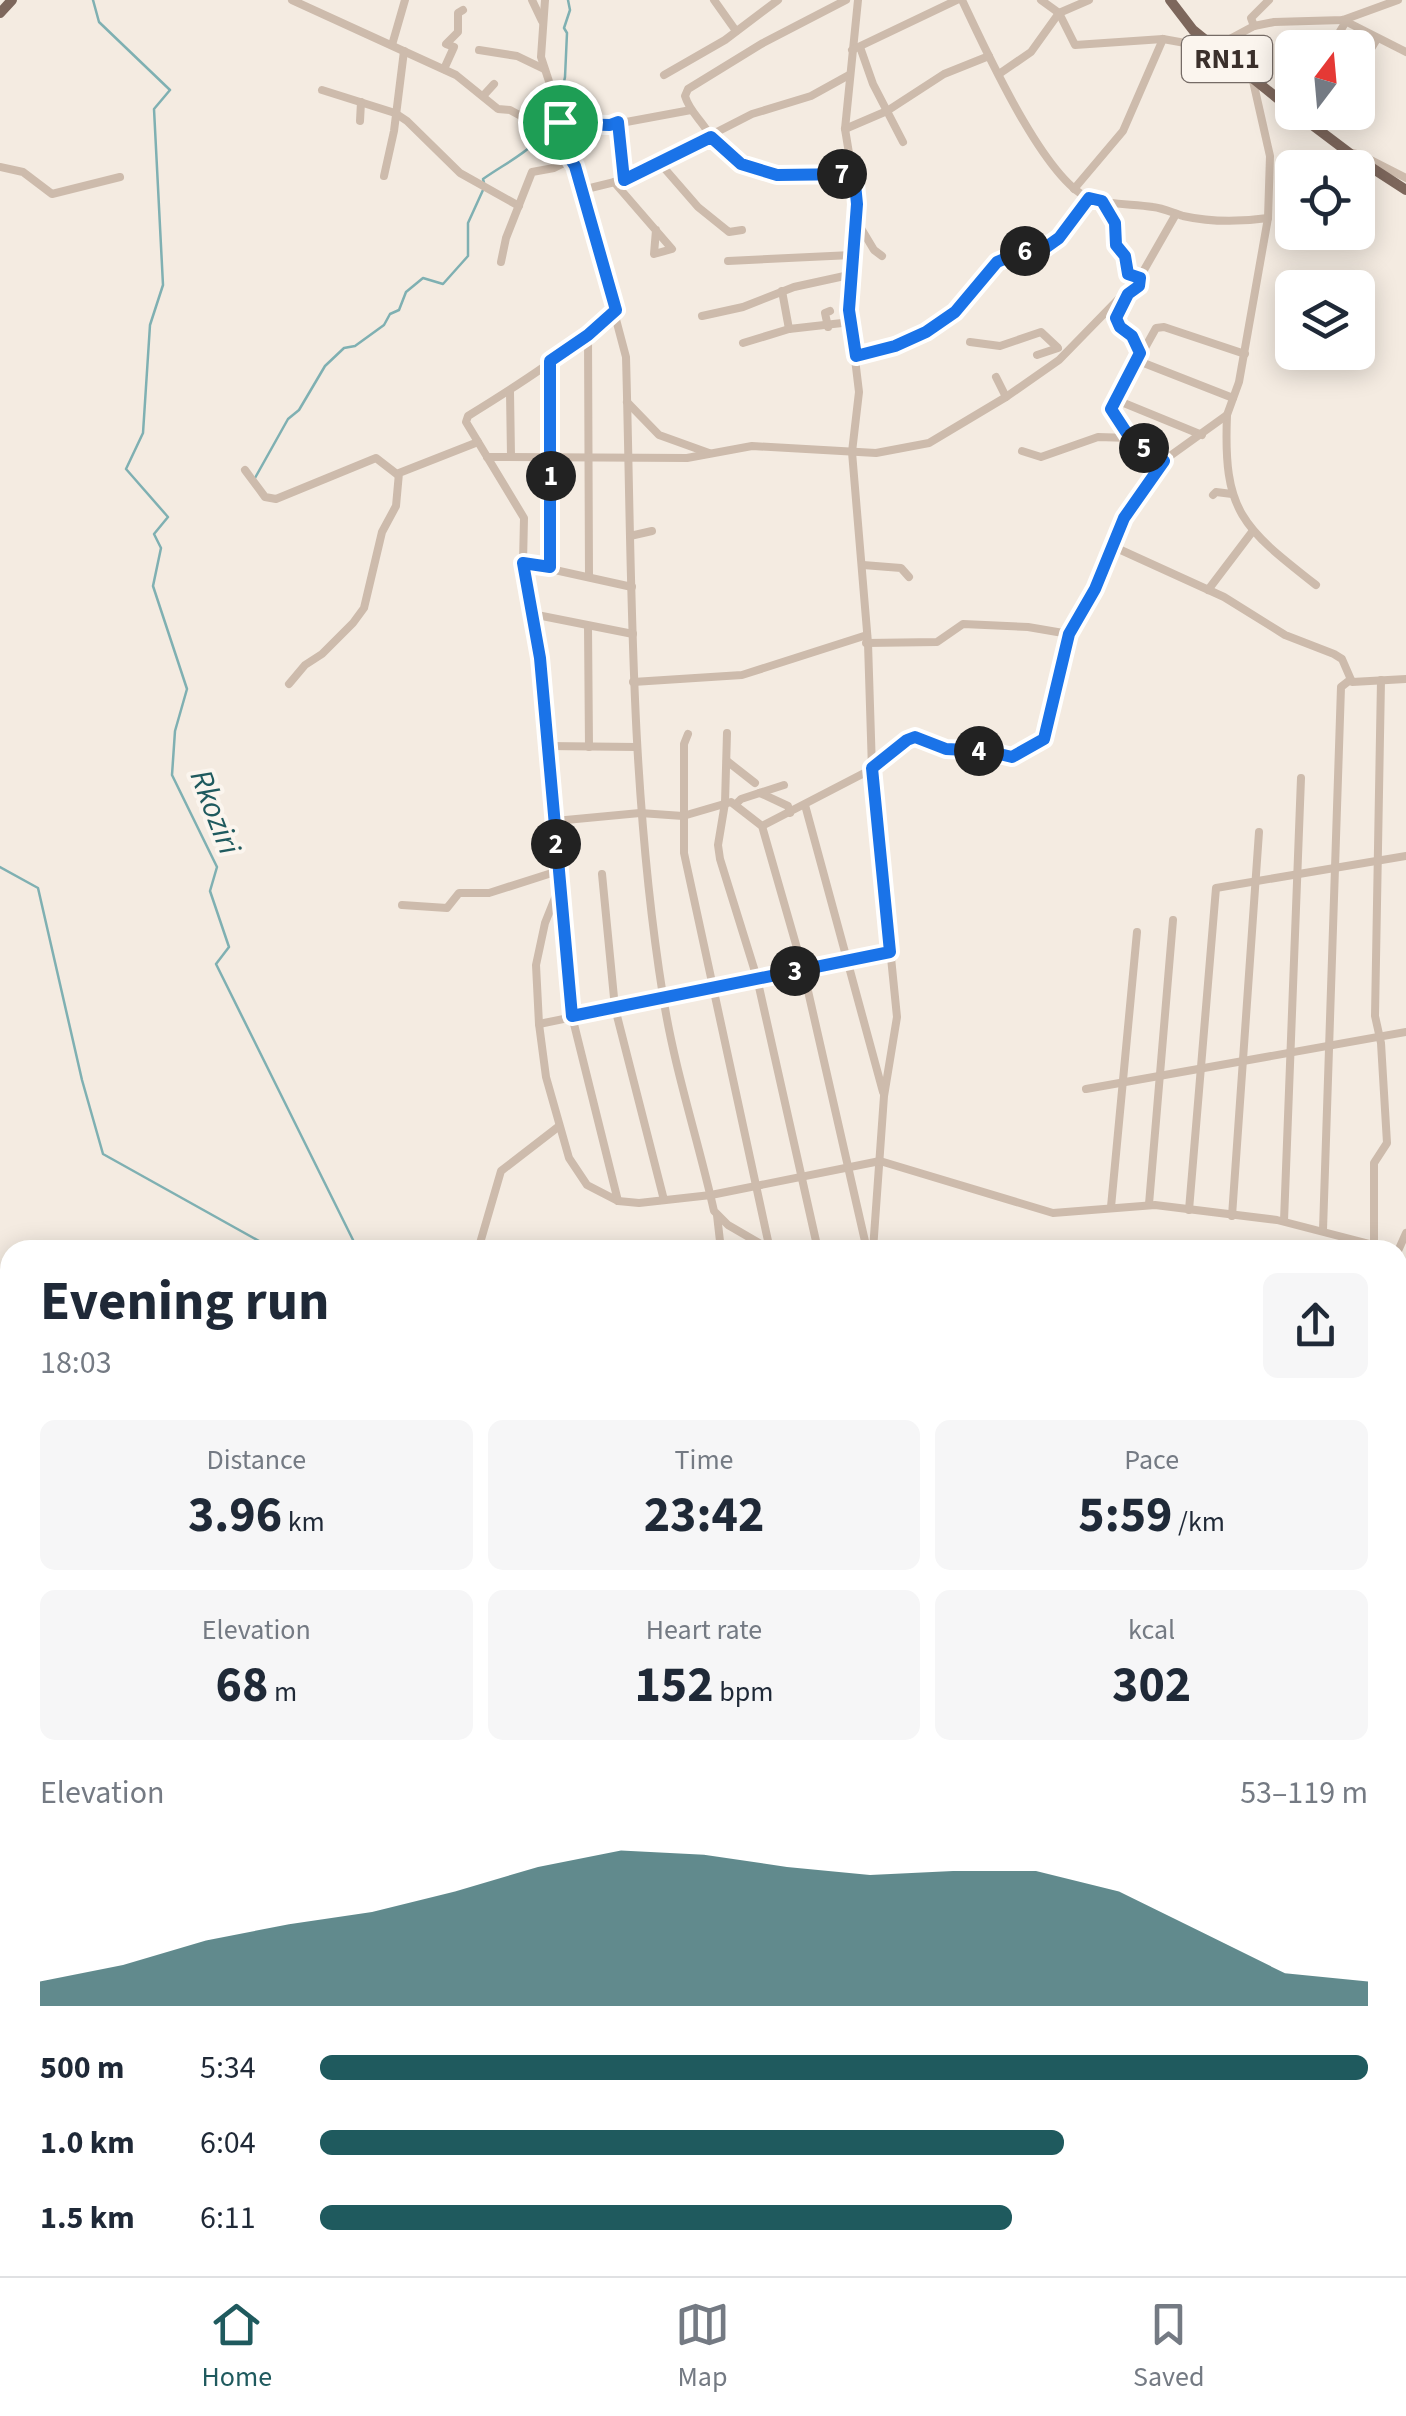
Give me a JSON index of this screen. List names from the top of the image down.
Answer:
{
  "streets": {
    "main road": ["RN11"]
  },
  "water": ["Rkoziri"],
  "north": "top",
  "page": {
    "pins": [
      "7",
      "6",
      "5",
      "1",
      "4",
      "2",
      "3"
    ],
    "heading": ["Evening run", "18:03"],
    "stats": [
      ["Distance", "3.96 km"],
      ["Time", "23:42"],
      ["Pace", "5:59 /km"],
      ["Elevation", "68 m"],
      ["Heart rate", "152 bpm"],
      ["kcal", "302"]
    ],
    "chart": ["Elevation", "53–119 m"],
    "list": [
      {
        "name": "500 m",
        "note": "5:34"
      },
      {
        "name": "1.0 km",
        "note": "6:04"
      },
      {
        "name": "1.5 km",
        "note": "6:11"
      }
    ],
    "tabs": ["Home", "Map", "Saved"]
  }
}
